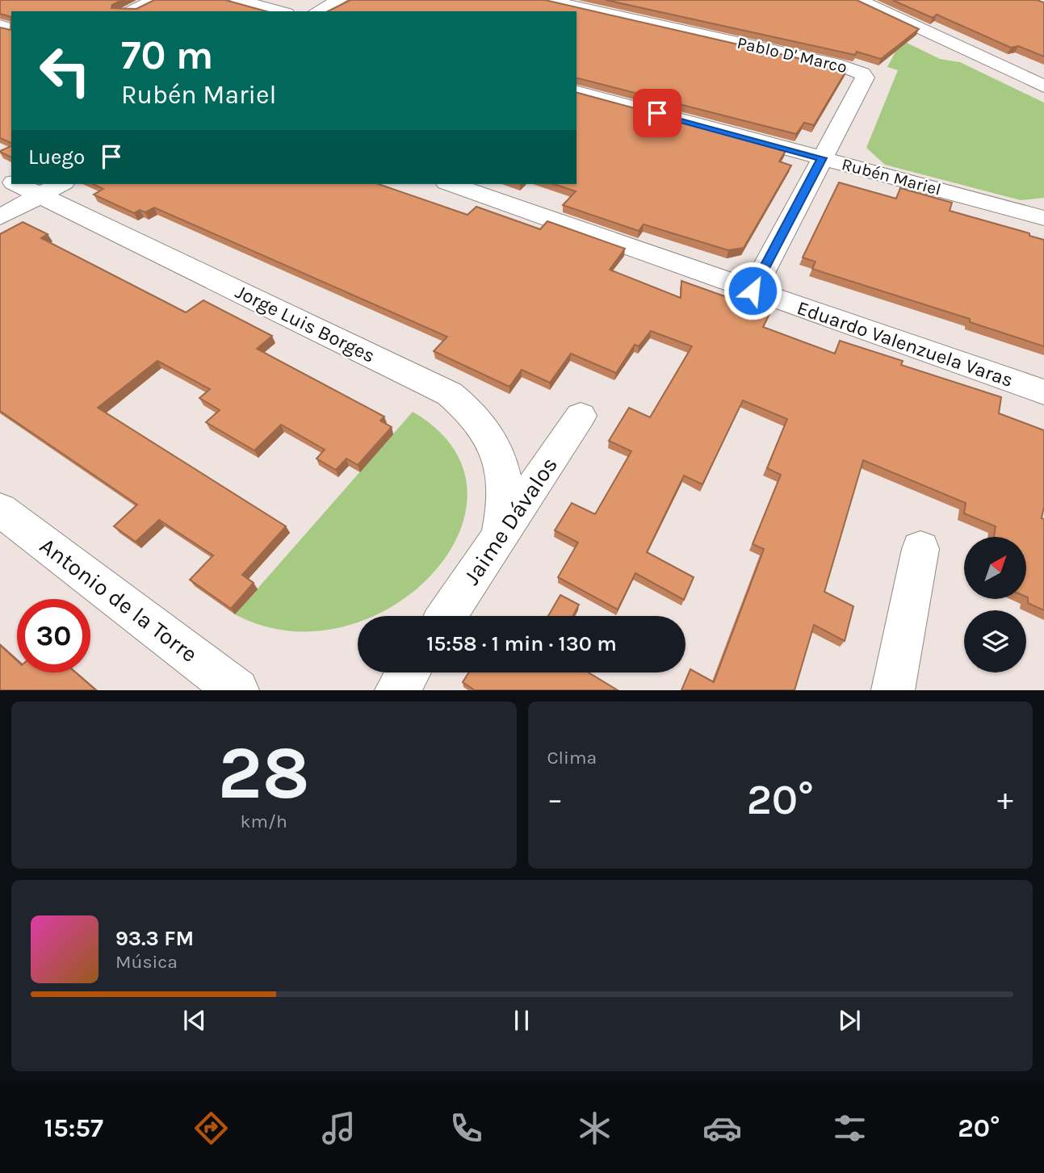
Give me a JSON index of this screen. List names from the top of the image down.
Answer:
{
  "streets": {
    "street": [
      "Pablo D' Marco",
      "Rubén Mariel",
      "Jorge Luis Borges",
      "Eduardo Valenzuela Varas",
      "Jaime Dávalos",
      "Antonio de la Torre"
    ]
  },
  "crossings": [
    ["Pablo D' Marco", "Rubén Mariel"],
    ["Pablo D' Marco", "Eduardo Valenzuela Varas"],
    ["Jorge Luis Borges", "Jaime Dávalos"]
  ],
  "north": "top right",
  "page": {
    "turn": ["70 m", "Rubén Mariel"],
    "then": "Luego",
    "limit": "30",
    "trip": "15:58 · 1 min · 130 m",
    "tile": [
      ["28", "km/h"],
      "Clima"
    ],
    "heat": ["−", "20°", "+"],
    "song": ["93.3 FM", "Música"],
    "tabs": ["15:57", "20°"]
  }
}
